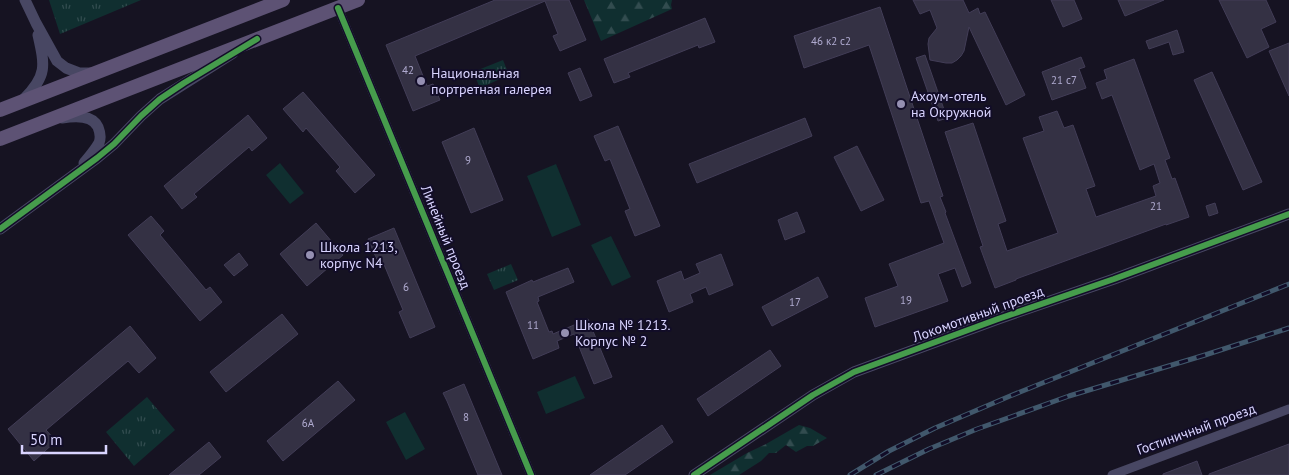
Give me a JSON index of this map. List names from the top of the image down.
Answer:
{
  "streets": {
    "street": ["Линейный проезд", "Локомотивный проезд", "Гостиничный проезд"]
  },
  "places": [
    "Национальная портретная галерея",
    "Ахоум-отель на Окружной",
    "Школа 1213, корпус N4",
    "Школа № 1213. Корпус № 2"
  ],
  "house_numbers": [
    "46 к2 с2",
    "42",
    "21 с7",
    "9",
    "21",
    "6",
    "19",
    "17",
    "11",
    "8",
    "6А"
  ],
  "scale_bar": "50 m"
}
